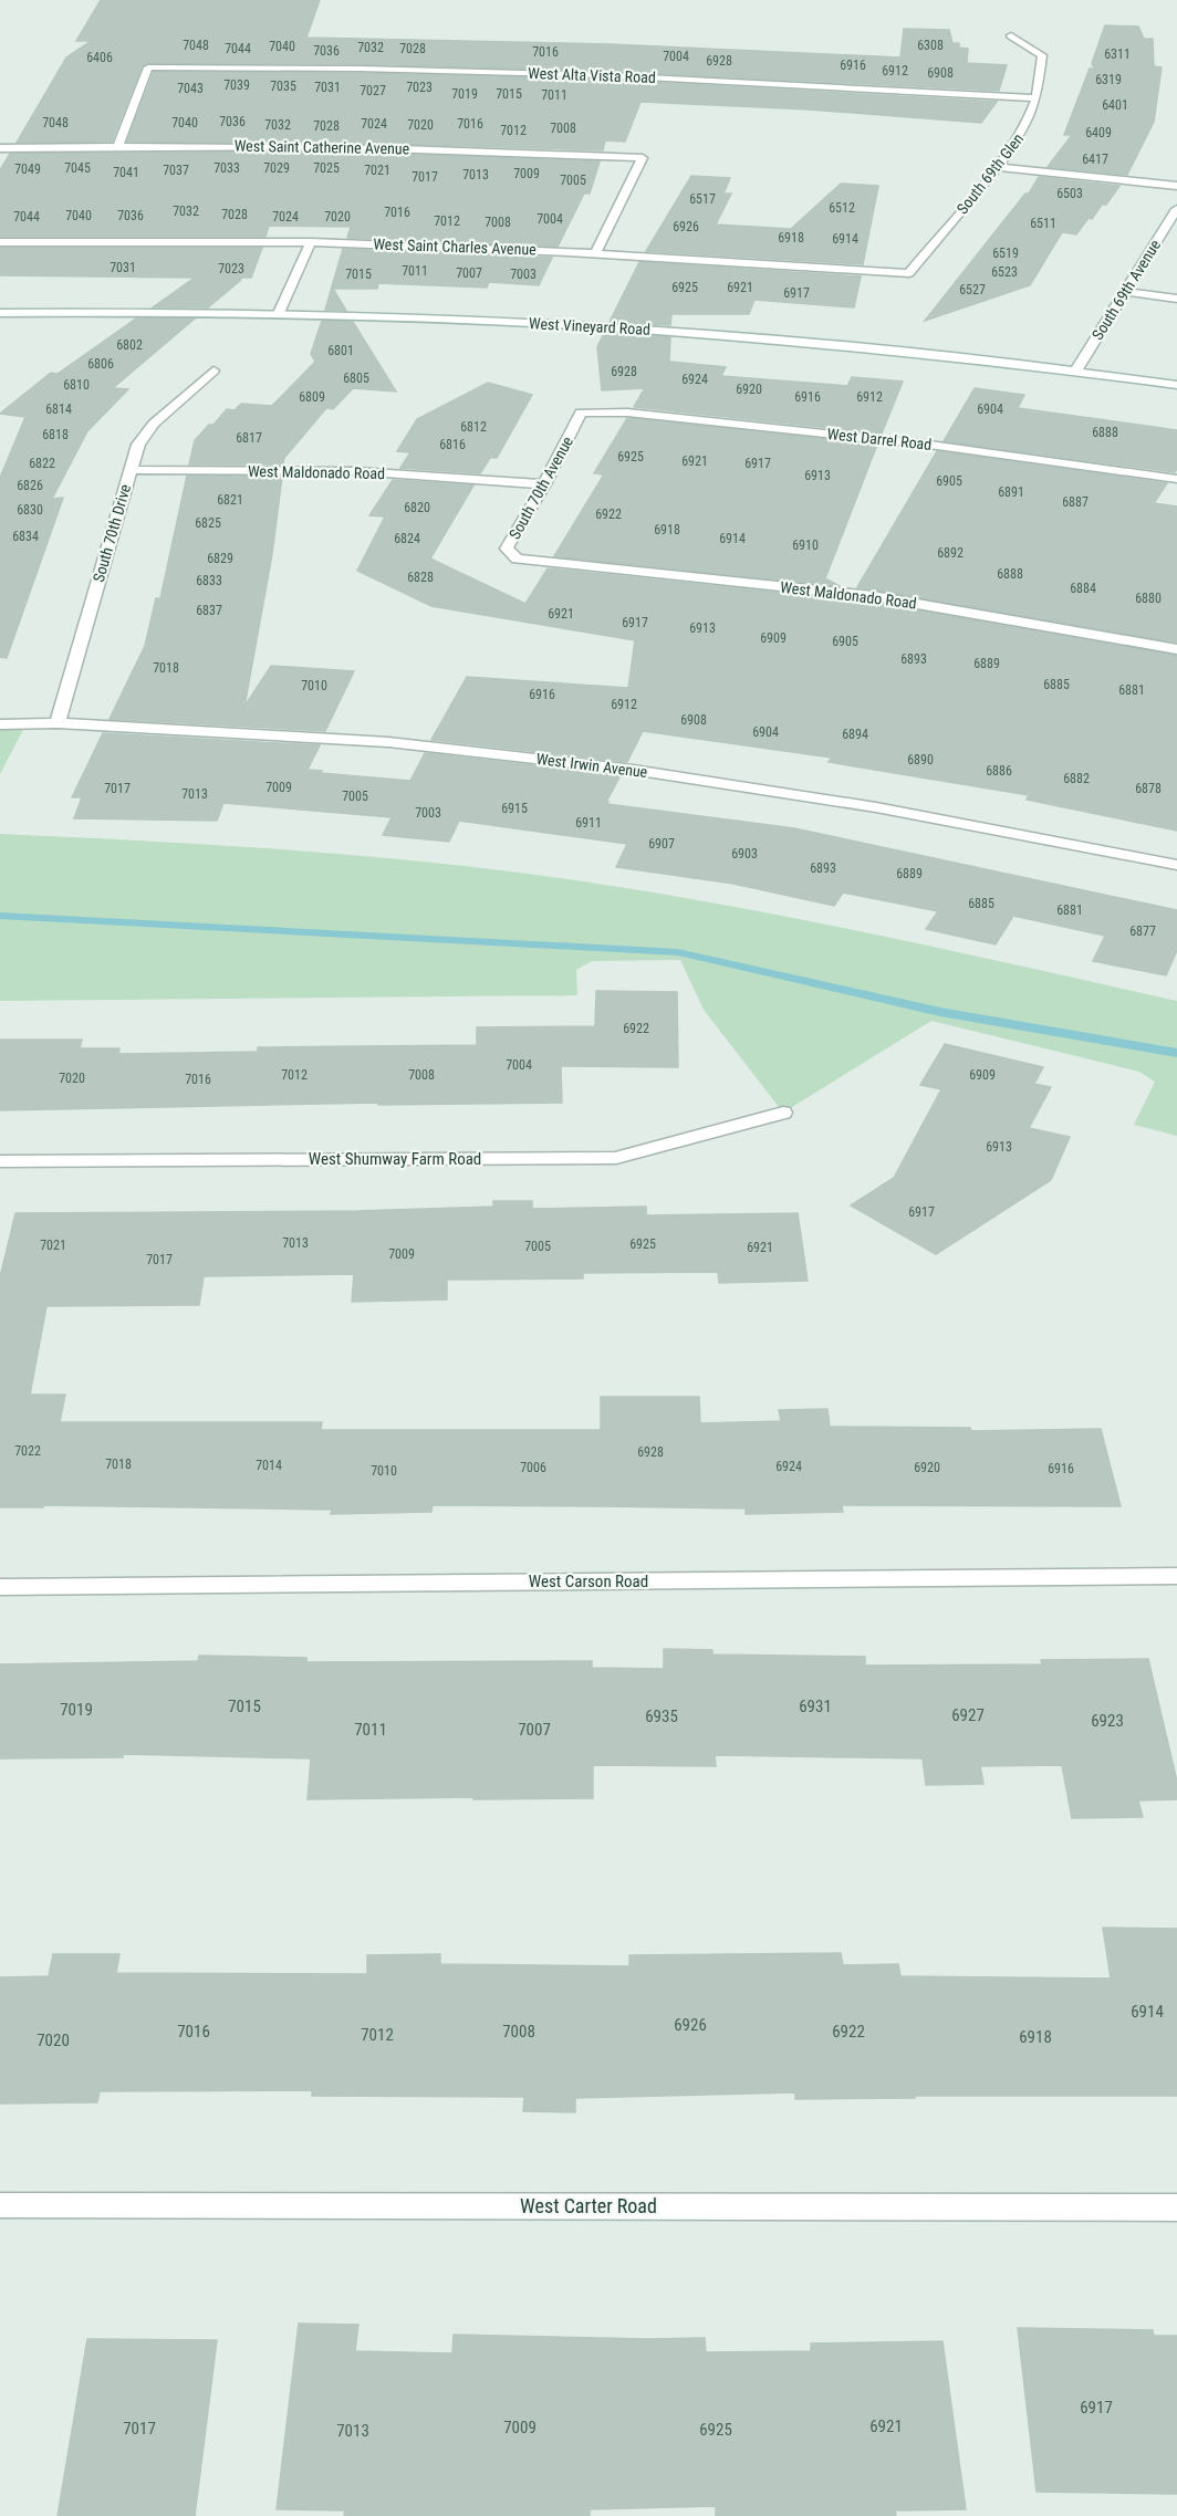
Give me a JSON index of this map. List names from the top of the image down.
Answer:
{
  "streets": {
    "street": [
      "West Alta Vista Road",
      "West Saint Catherine Avenue",
      "South 69th Glen",
      "West Saint Charles Avenue",
      "South 69th Avenue",
      "West Vineyard Road",
      "West Darrel Road",
      "West Maldonado Road",
      "South 70th Avenue",
      "South 70th Drive",
      "West Irwin Avenue",
      "West Shumway Farm Road",
      "West Carson Road",
      "West Carter Road"
    ]
  },
  "crossings": [
    ["West Alta Vista Road", "West Saint Catherine Avenue"],
    ["West Alta Vista Road", "South 69th Glen"],
    ["West Saint Catherine Avenue", "West Saint Charles Avenue"],
    ["South 69th Glen", "West Saint Charles Avenue"],
    ["South 69th Avenue", "West Vineyard Road"],
    ["West Darrel Road", "South 70th Avenue"],
    ["West Maldonado Road", "South 70th Avenue"],
    ["West Maldonado Road", "South 70th Drive"],
    ["South 70th Drive", "West Irwin Avenue"]
  ],
  "house_numbers": [
    "7048",
    "6308",
    "7040",
    "7032",
    "7044",
    "7028",
    "7036",
    "7016",
    "6311",
    "7004",
    "6406",
    "6928",
    "6916",
    "6912",
    "6908",
    "6319",
    "7039",
    "7035",
    "7031",
    "7023",
    "7043",
    "7027",
    "7019",
    "7015",
    "7011",
    "6401",
    "7036",
    "7048",
    "7040",
    "7024",
    "7016",
    "7032",
    "7020",
    "7028",
    "7008",
    "7012",
    "6409",
    "6417",
    "7045",
    "7033",
    "7029",
    "7025",
    "7049",
    "7037",
    "7021",
    "7041",
    "7009",
    "7013",
    "7017",
    "7005",
    "6503",
    "6517",
    "6512",
    "7032",
    "7016",
    "7028",
    "7040",
    "7036",
    "7044",
    "7024",
    "7020",
    "7004",
    "7012",
    "7008",
    "6511",
    "6926",
    "6918",
    "6914",
    "6519",
    "7031",
    "7023",
    "7011",
    "6523",
    "7007",
    "7015",
    "7003",
    "6925",
    "6921",
    "6527",
    "6917",
    "6802",
    "6801",
    "6806",
    "6928",
    "6805",
    "6924",
    "6810",
    "6920",
    "6809",
    "6916",
    "6912",
    "6814",
    "6904",
    "6812",
    "6888",
    "6818",
    "6817",
    "6816",
    "6925",
    "6921",
    "6822",
    "6917",
    "6913",
    "6905",
    "6826",
    "6891",
    "6821",
    "6887",
    "6820",
    "6830",
    "6922",
    "6825",
    "6918",
    "6834",
    "6824",
    "6914",
    "6910",
    "6892",
    "6829",
    "6888",
    "6828",
    "6833",
    "6884",
    "6880",
    "6837",
    "6921",
    "6917",
    "6913",
    "6909",
    "6905",
    "6893",
    "6889",
    "7018",
    "6885",
    "7010",
    "6881",
    "6916",
    "6912",
    "6908",
    "6904",
    "6894",
    "6890",
    "6886",
    "6882",
    "7009",
    "7017",
    "6878",
    "7013",
    "7005",
    "6915",
    "7003",
    "6911",
    "6907",
    "6903",
    "6893",
    "6889",
    "6885",
    "6881",
    "6877",
    "6922",
    "7004",
    "7012",
    "7008",
    "6909",
    "7020",
    "7016",
    "6913",
    "6917",
    "7013",
    "6925",
    "7021",
    "7005",
    "6921",
    "7009",
    "7017",
    "7022",
    "6928",
    "7018",
    "7014",
    "6924",
    "7006",
    "6920",
    "6916",
    "7010",
    "7015",
    "6931",
    "7019",
    "6927",
    "6935",
    "6923",
    "7011",
    "7007",
    "6914",
    "6926",
    "7016",
    "7008",
    "6922",
    "7012",
    "6918",
    "7020",
    "6917",
    "6921",
    "7009",
    "7017",
    "6925",
    "7013"
  ]
}
